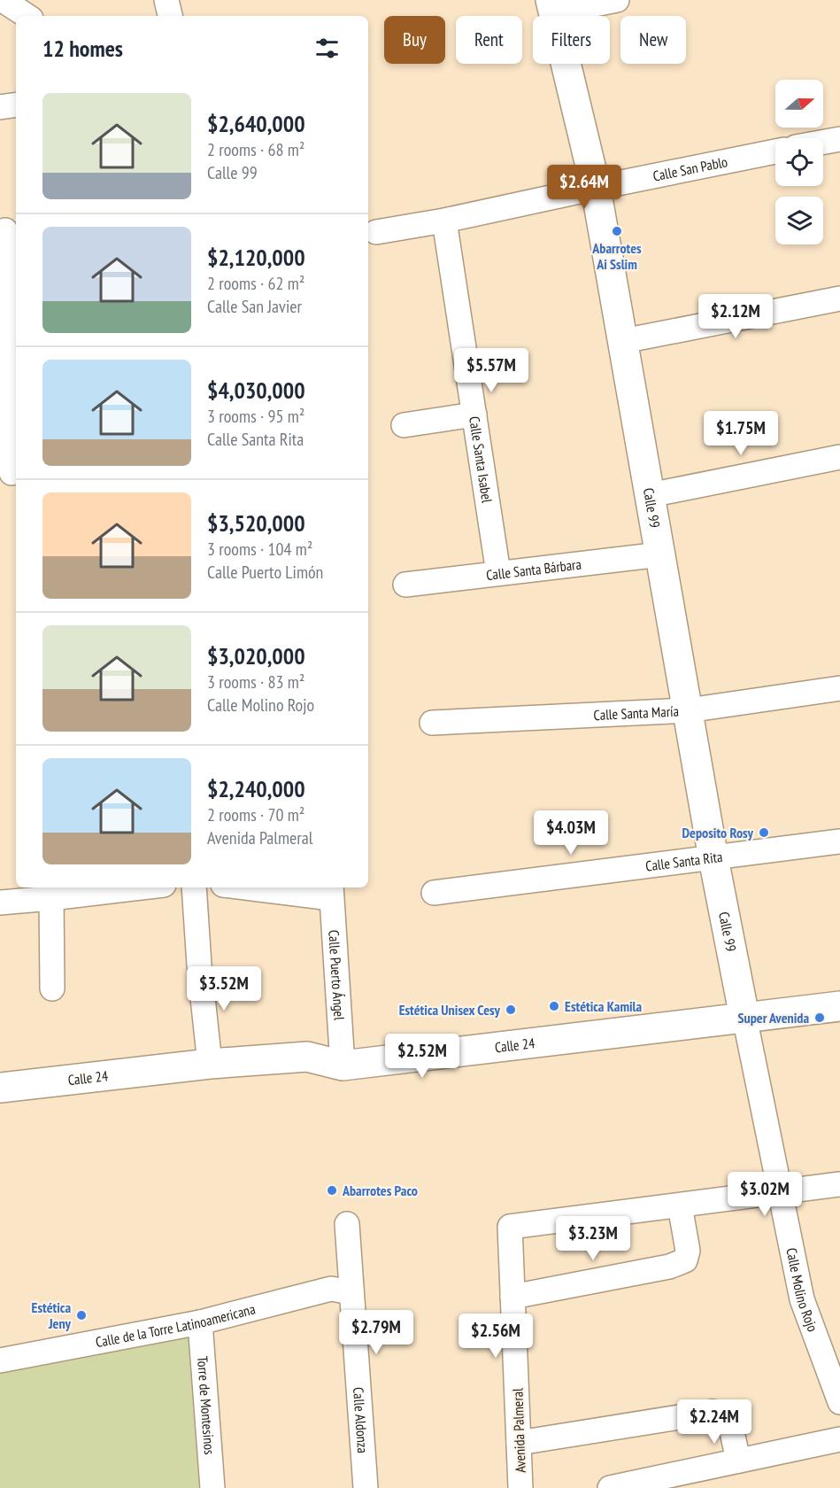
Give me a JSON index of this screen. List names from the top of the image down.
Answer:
{
  "streets": {
    "street": [
      "Calle San Pablo",
      "Calle Santa Isabel",
      "Calle 99",
      "Calle Santa Bárbara",
      "Calle Santa María",
      "Calle Santa Rita",
      "Calle Puerto Ángel",
      "Calle 24",
      "Calle Molino Rojo",
      "Calle de la Torre Latinoamericana",
      "Torre de Montesinos",
      "Calle Aldonza",
      "Avenida Palmeral"
    ]
  },
  "crossings": [
    ["Calle San Pablo", "Calle Santa Isabel"],
    ["Calle San Pablo", "Calle 99"],
    ["Calle Santa Isabel", "Calle Santa Bárbara"],
    ["Calle 99", "Calle Santa Bárbara"],
    ["Calle 99", "Calle Santa María"],
    ["Calle 99", "Calle Santa Rita"],
    ["Calle 99", "Calle 24"],
    ["Calle 99", "Calle Molino Rojo"],
    ["Calle Puerto Ángel", "Calle 24"],
    ["Calle 24", "Calle Molino Rojo"],
    ["Calle Molino Rojo", "Avenida Palmeral"],
    ["Calle de la Torre Latinoamericana", "Torre de Montesinos"],
    ["Calle de la Torre Latinoamericana", "Calle Aldonza"]
  ],
  "places": [
    "Abarrotes Ai Sslim",
    "Deposito Rosy",
    "Estética Kamila",
    "Estética Unisex Cesy",
    "Super Avenida",
    "Abarrotes Paco",
    "Estética Jeny"
  ],
  "north": "right",
  "page": {
    "chip": [
      "Buy",
      "Rent",
      "Filters",
      "New"
    ],
    "heading": "12 homes",
    "list": [
      {
        "name": "$2,640,000",
        "note": "2 rooms · 68 m² · Calle 99"
      },
      {
        "name": "$2,120,000",
        "note": "2 rooms · 62 m² · Calle San Javier"
      },
      {
        "name": "$4,030,000",
        "note": "3 rooms · 95 m² · Calle Santa Rita"
      },
      {
        "name": "$3,520,000",
        "note": "3 rooms · 104 m² · Calle Puerto Limón"
      },
      {
        "name": "$3,020,000",
        "note": "3 rooms · 83 m² · Calle Molino Rojo"
      },
      {
        "name": "$2,240,000",
        "note": "2 rooms · 70 m² · Avenida Palmeral"
      }
    ],
    "price": [
      "$2.64M",
      "$2.12M",
      "$5.57M",
      "$1.75M",
      "$4.03M",
      "$3.52M",
      "$2.52M",
      "$3.02M",
      "$3.23M",
      "$2.79M",
      "$2.56M",
      "$2.24M"
    ]
  }
}
